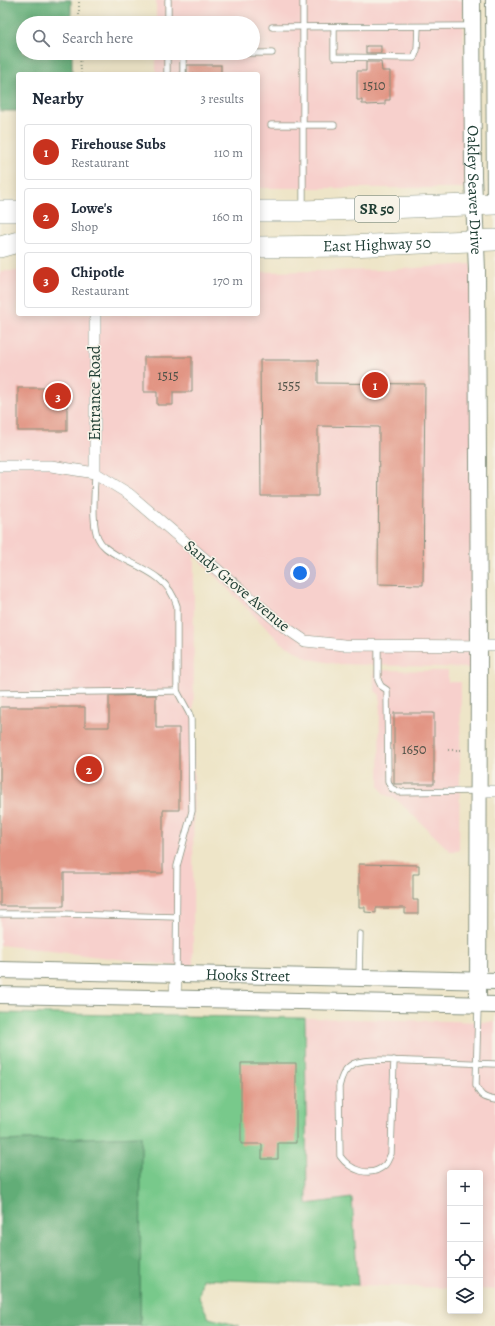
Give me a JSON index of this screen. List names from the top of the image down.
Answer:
{
  "streets": {
    "highway": ["SR 50", "East Highway 50"],
    "street": [
      "Oakley Seaver Drive",
      "Entrance Road",
      "Sandy Grove Avenue",
      "Hooks Street"
    ]
  },
  "crossings": [
    ["Oakley Seaver Drive", "SR 50"],
    ["Oakley Seaver Drive", "East Highway 50"],
    ["Oakley Seaver Drive", "Sandy Grove Avenue"],
    ["Oakley Seaver Drive", "Hooks Street"],
    ["Entrance Road", "Sandy Grove Avenue"]
  ],
  "house_numbers": [
    "1510",
    "1515",
    "1555",
    "1650"
  ],
  "page": {
    "search": "Search here",
    "heading": ["Nearby", "3 results"],
    "list": [
      {
        "mark": "1",
        "name": "Firehouse Subs",
        "note": "Restaurant",
        "value": "110 m"
      },
      {
        "mark": "2",
        "name": "Lowe's",
        "note": "Shop",
        "value": "160 m"
      },
      {
        "mark": "3",
        "name": "Chipotle",
        "note": "Restaurant",
        "value": "170 m"
      }
    ],
    "pins": ["1", "3", "2"],
    "map_buttons": ["+", "−"]
  }
}
